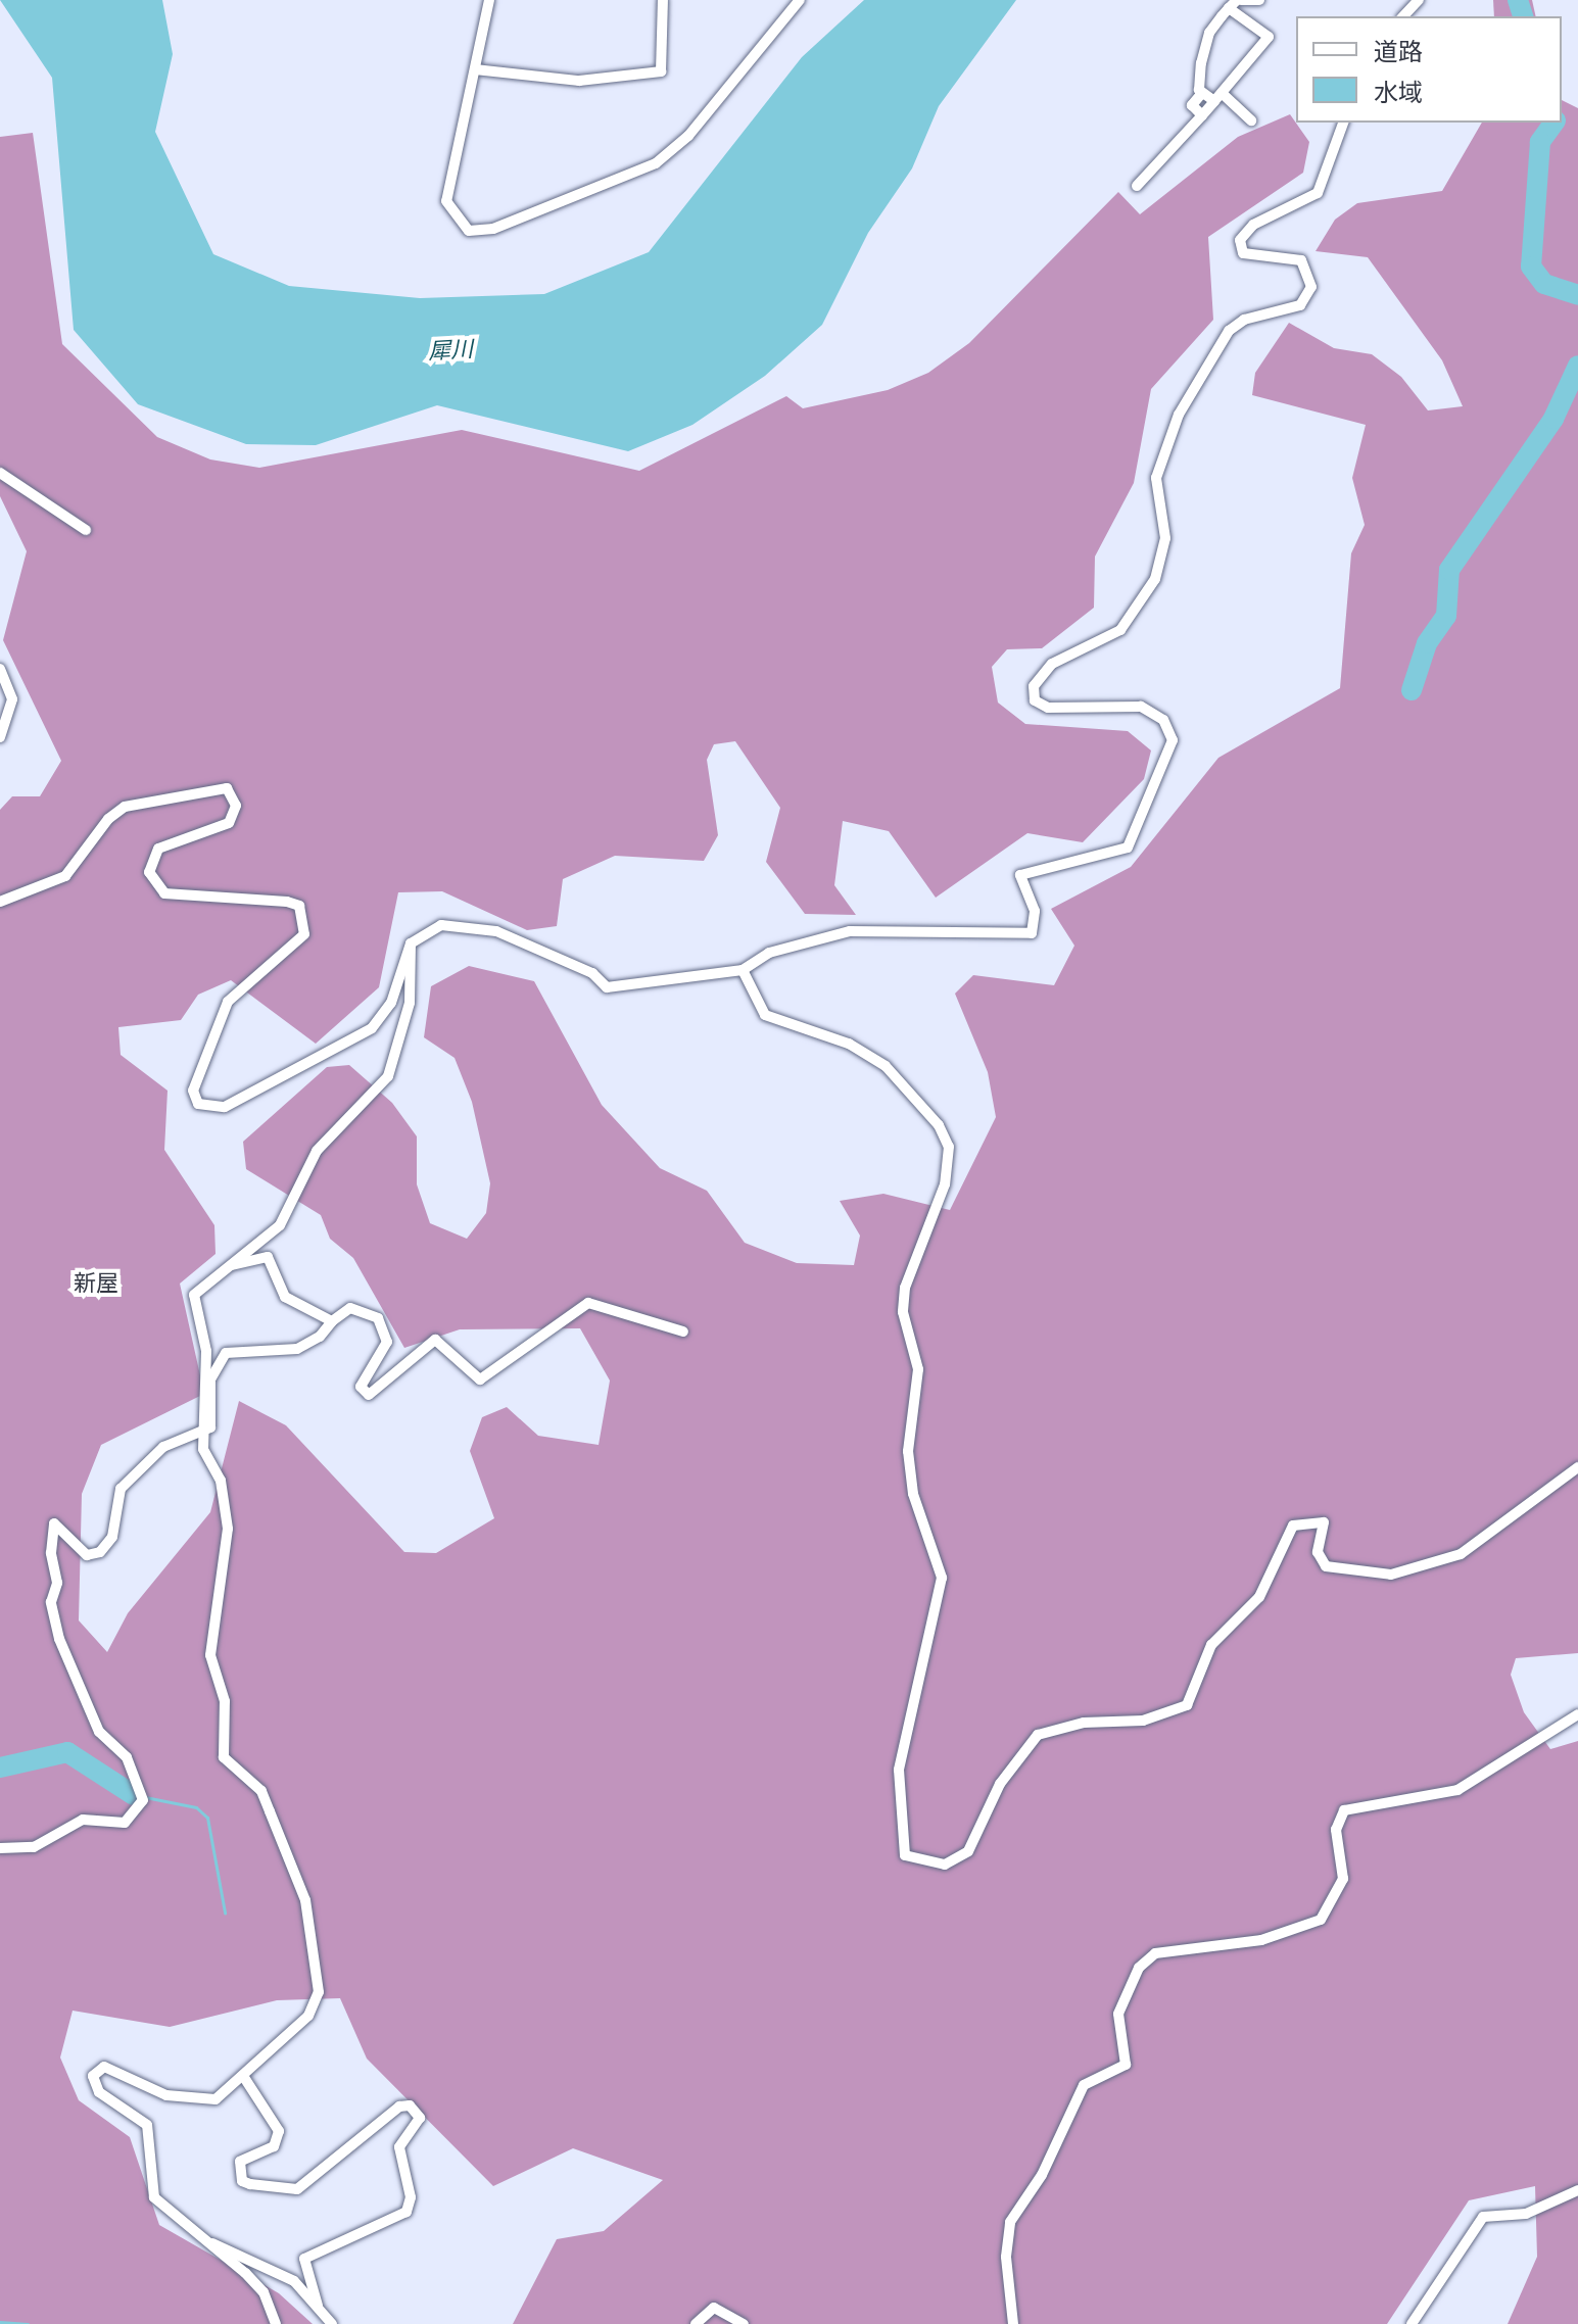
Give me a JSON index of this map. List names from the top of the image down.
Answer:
{
  "districts": ["新屋"],
  "water": ["犀川"],
  "legend": ["道路", "水域"]
}
